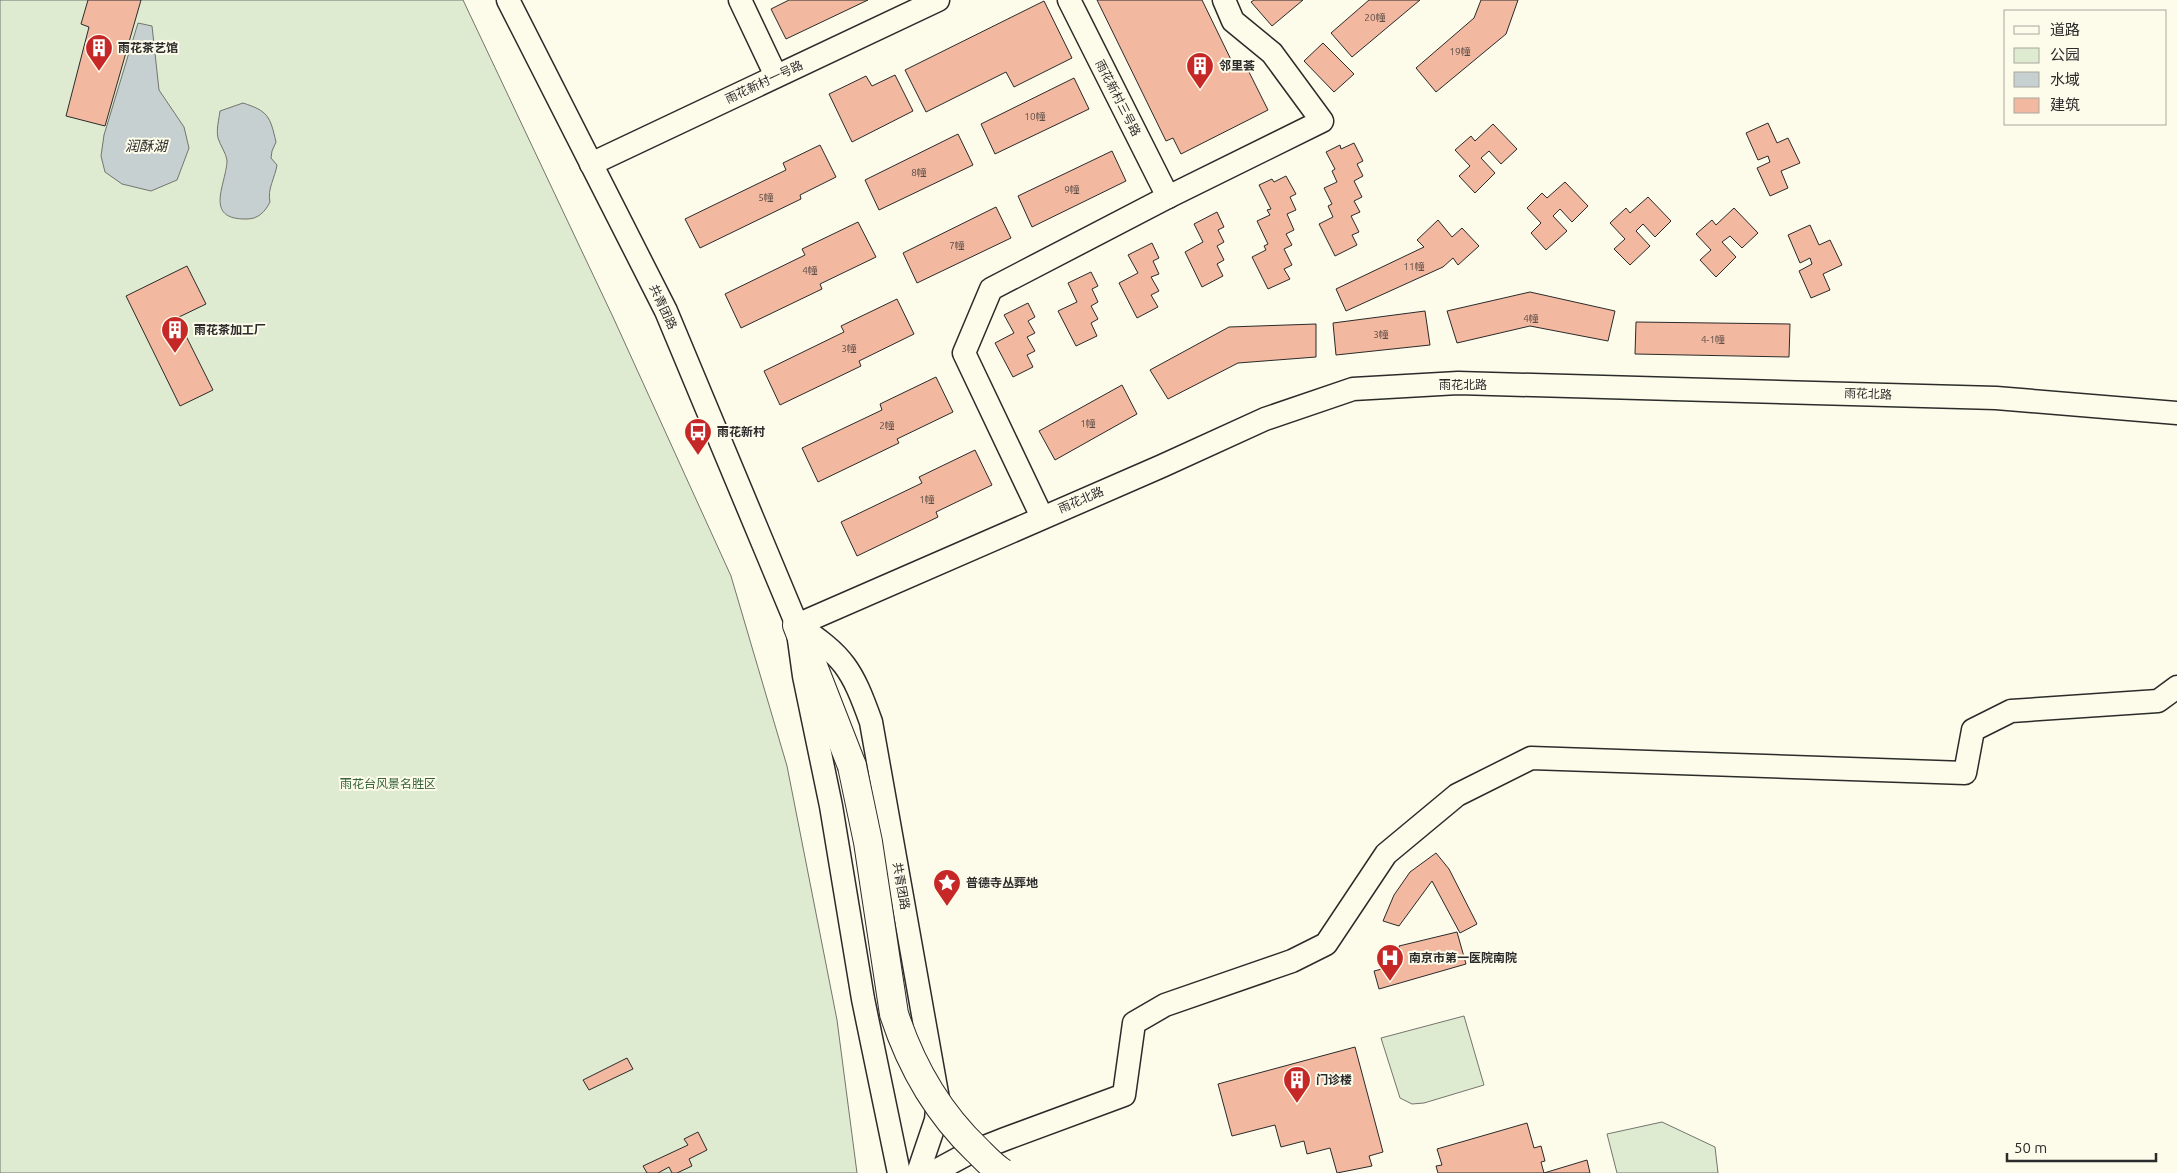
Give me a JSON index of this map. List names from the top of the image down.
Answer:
{
  "streets": {
    "street": [
      "雨花新村一号路",
      "雨花新村三号路",
      "共青团路",
      "雨花北路"
    ]
  },
  "crossings": [
    ["雨花新村一号路", "共青团路"],
    ["共青团路", "雨花北路"]
  ],
  "water": ["润酥湖"],
  "parks": ["雨花台风景名胜区"],
  "places": {
    "building": [
      "雨花茶艺馆",
      "邻里荟",
      "雨花茶加工厂",
      "门诊楼"
    ],
    "bus stop": ["雨花新村"],
    "place": ["普德寺丛葬地"],
    "hospital": ["南京市第一医院南院"]
  },
  "house_numbers": [
    "20幢",
    "19幢",
    "10幢",
    "8幢",
    "9幢",
    "5幢",
    "7幢",
    "11幢",
    "4幢",
    "4幢",
    "3幢",
    "4-1幢",
    "3幢",
    "1幢",
    "2幢",
    "1幢"
  ],
  "legend": [
    "道路",
    "公园",
    "水域",
    "建筑"
  ],
  "scale_bar": "50 m"
}
